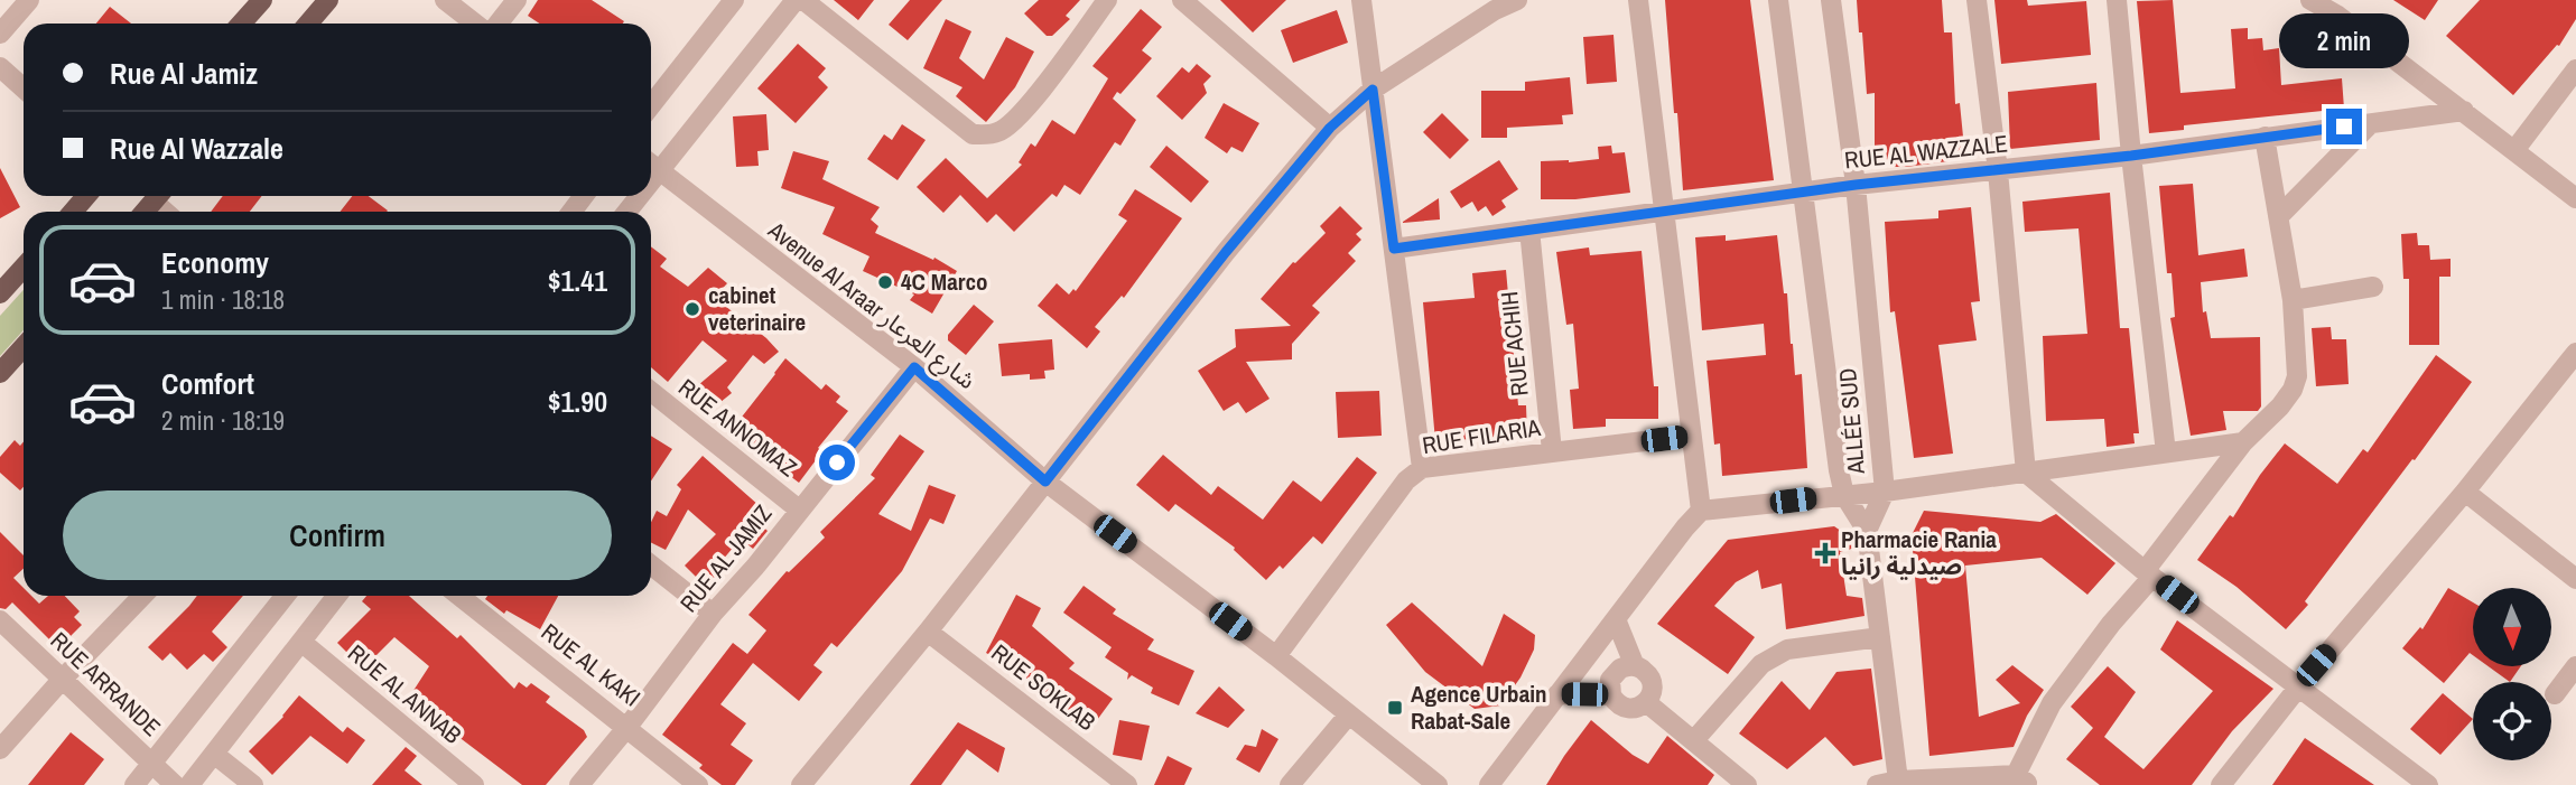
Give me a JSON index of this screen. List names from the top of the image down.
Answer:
{
  "streets": {
    "street": [
      "RUE AL WAZZALE",
      "Avenue Al Araar شارع العرعار",
      "RUE ACHIH",
      "ALLÉE SUD",
      "RUE ANNOMAZ",
      "RUE FILARIA",
      "RUE AL JAMIZ",
      "RUE AL KAKI",
      "RUE ARRANDE",
      "RUE SOKLAB",
      "RUE AL ANNAB"
    ]
  },
  "crossings": [
    ["RUE AL WAZZALE", "RUE ACHIH"],
    ["RUE AL WAZZALE", "ALLÉE SUD"],
    ["Avenue Al Araar شارع العرعار", "RUE FILARIA"],
    ["Avenue Al Araar شارع العرعار", "RUE AL JAMIZ"],
    ["RUE ACHIH", "RUE FILARIA"],
    ["RUE ANNOMAZ", "RUE AL JAMIZ"],
    ["RUE AL JAMIZ", "RUE AL KAKI"]
  ],
  "places": {
    "other": ["4C Marco", "cabinet veterinaire"],
    "health": ["Pharmacie Rania صيدلية رانيا"],
    "transit": ["Agence Urbain Rabat-Sale"]
  },
  "north": "bottom",
  "page": {
    "bubble": "2 min",
    "banner": ["Rue Al Jamiz", "Rue Al Wazzale"],
    "list": [
      {
        "name": "Economy",
        "note": "1 min · 18:18",
        "value": "$1.41"
      },
      {
        "name": "Comfort",
        "note": "2 min · 18:19",
        "value": "$1.90"
      }
    ],
    "buttons": "Confirm"
  }
}
